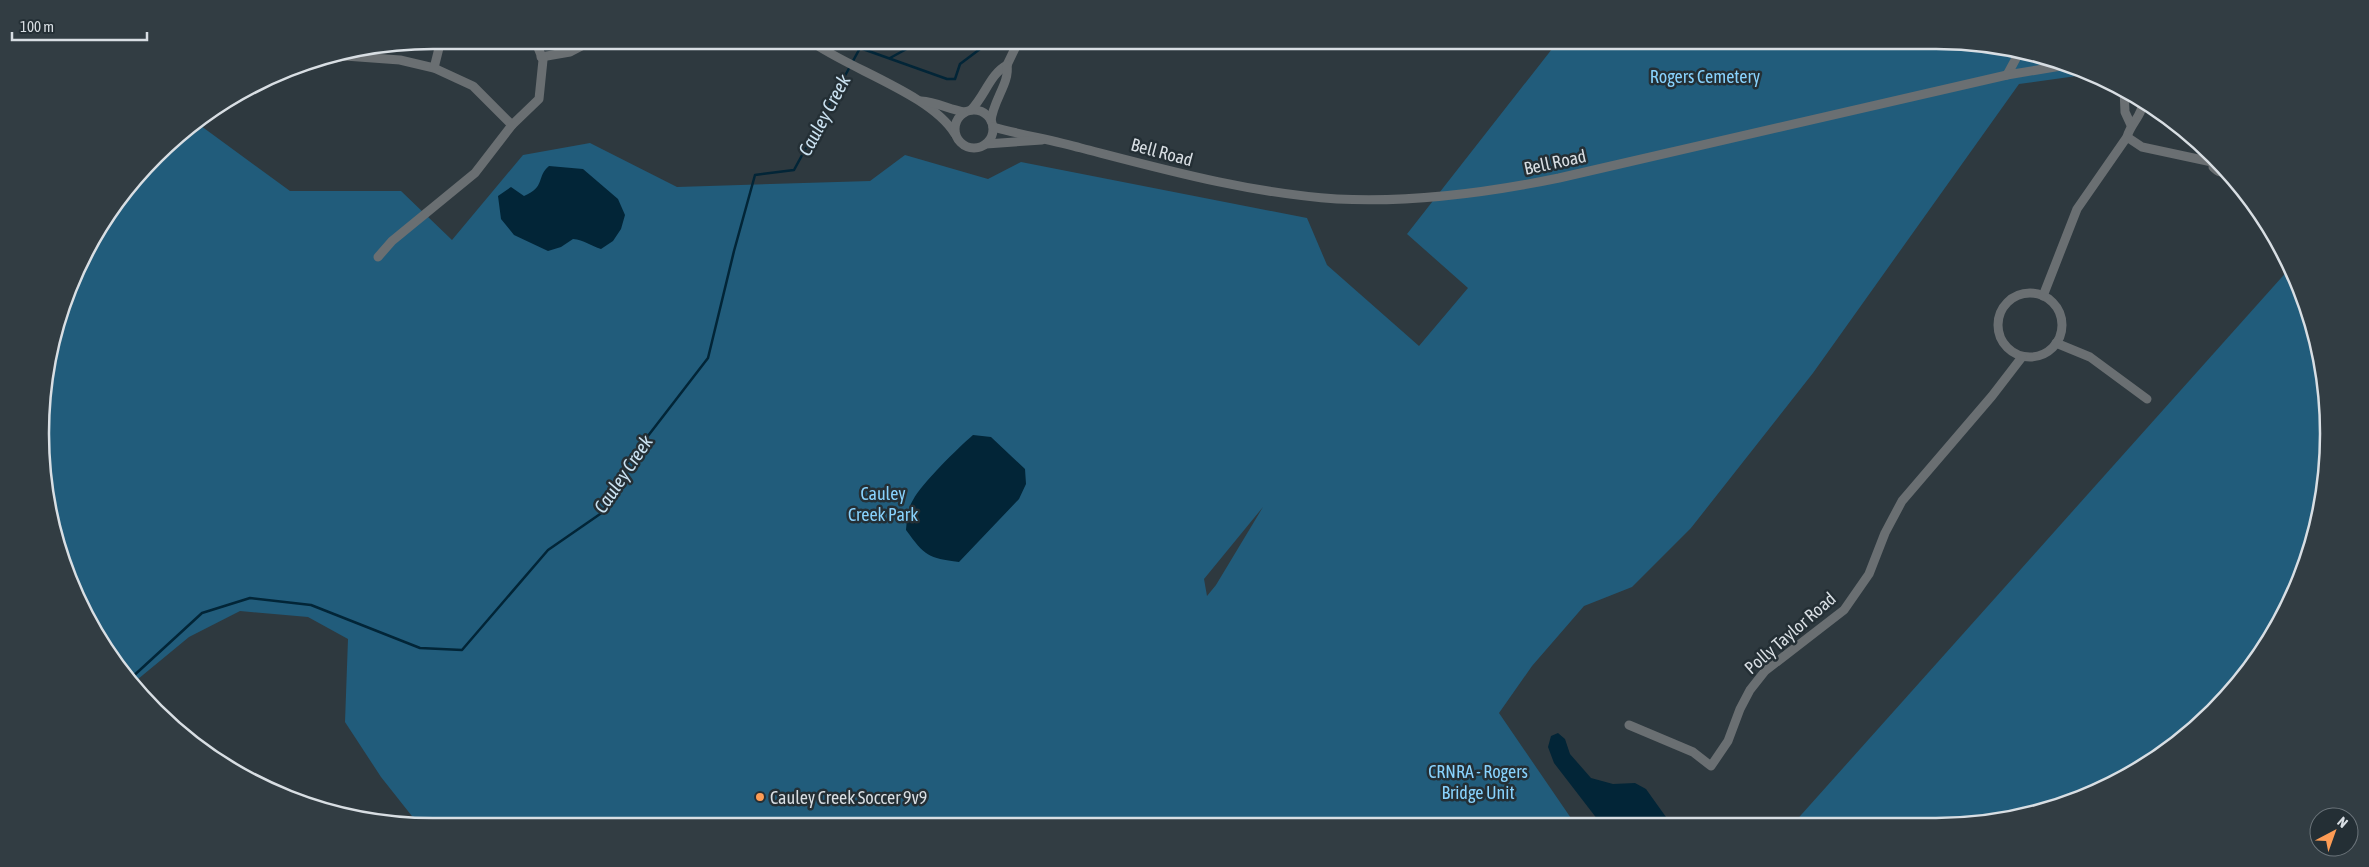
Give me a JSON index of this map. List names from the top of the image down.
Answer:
{
  "streets": {
    "street": ["Bell Road", "Polly Taylor Road"]
  },
  "water": ["Cauley Creek"],
  "parks": ["Rogers Cemetery", "Cauley Creek Park", "CRNRA - Rogers Bridge Unit"],
  "places": ["Cauley Creek Soccer 9v9"],
  "scale_bar": "100 m",
  "north": "top right"
}
